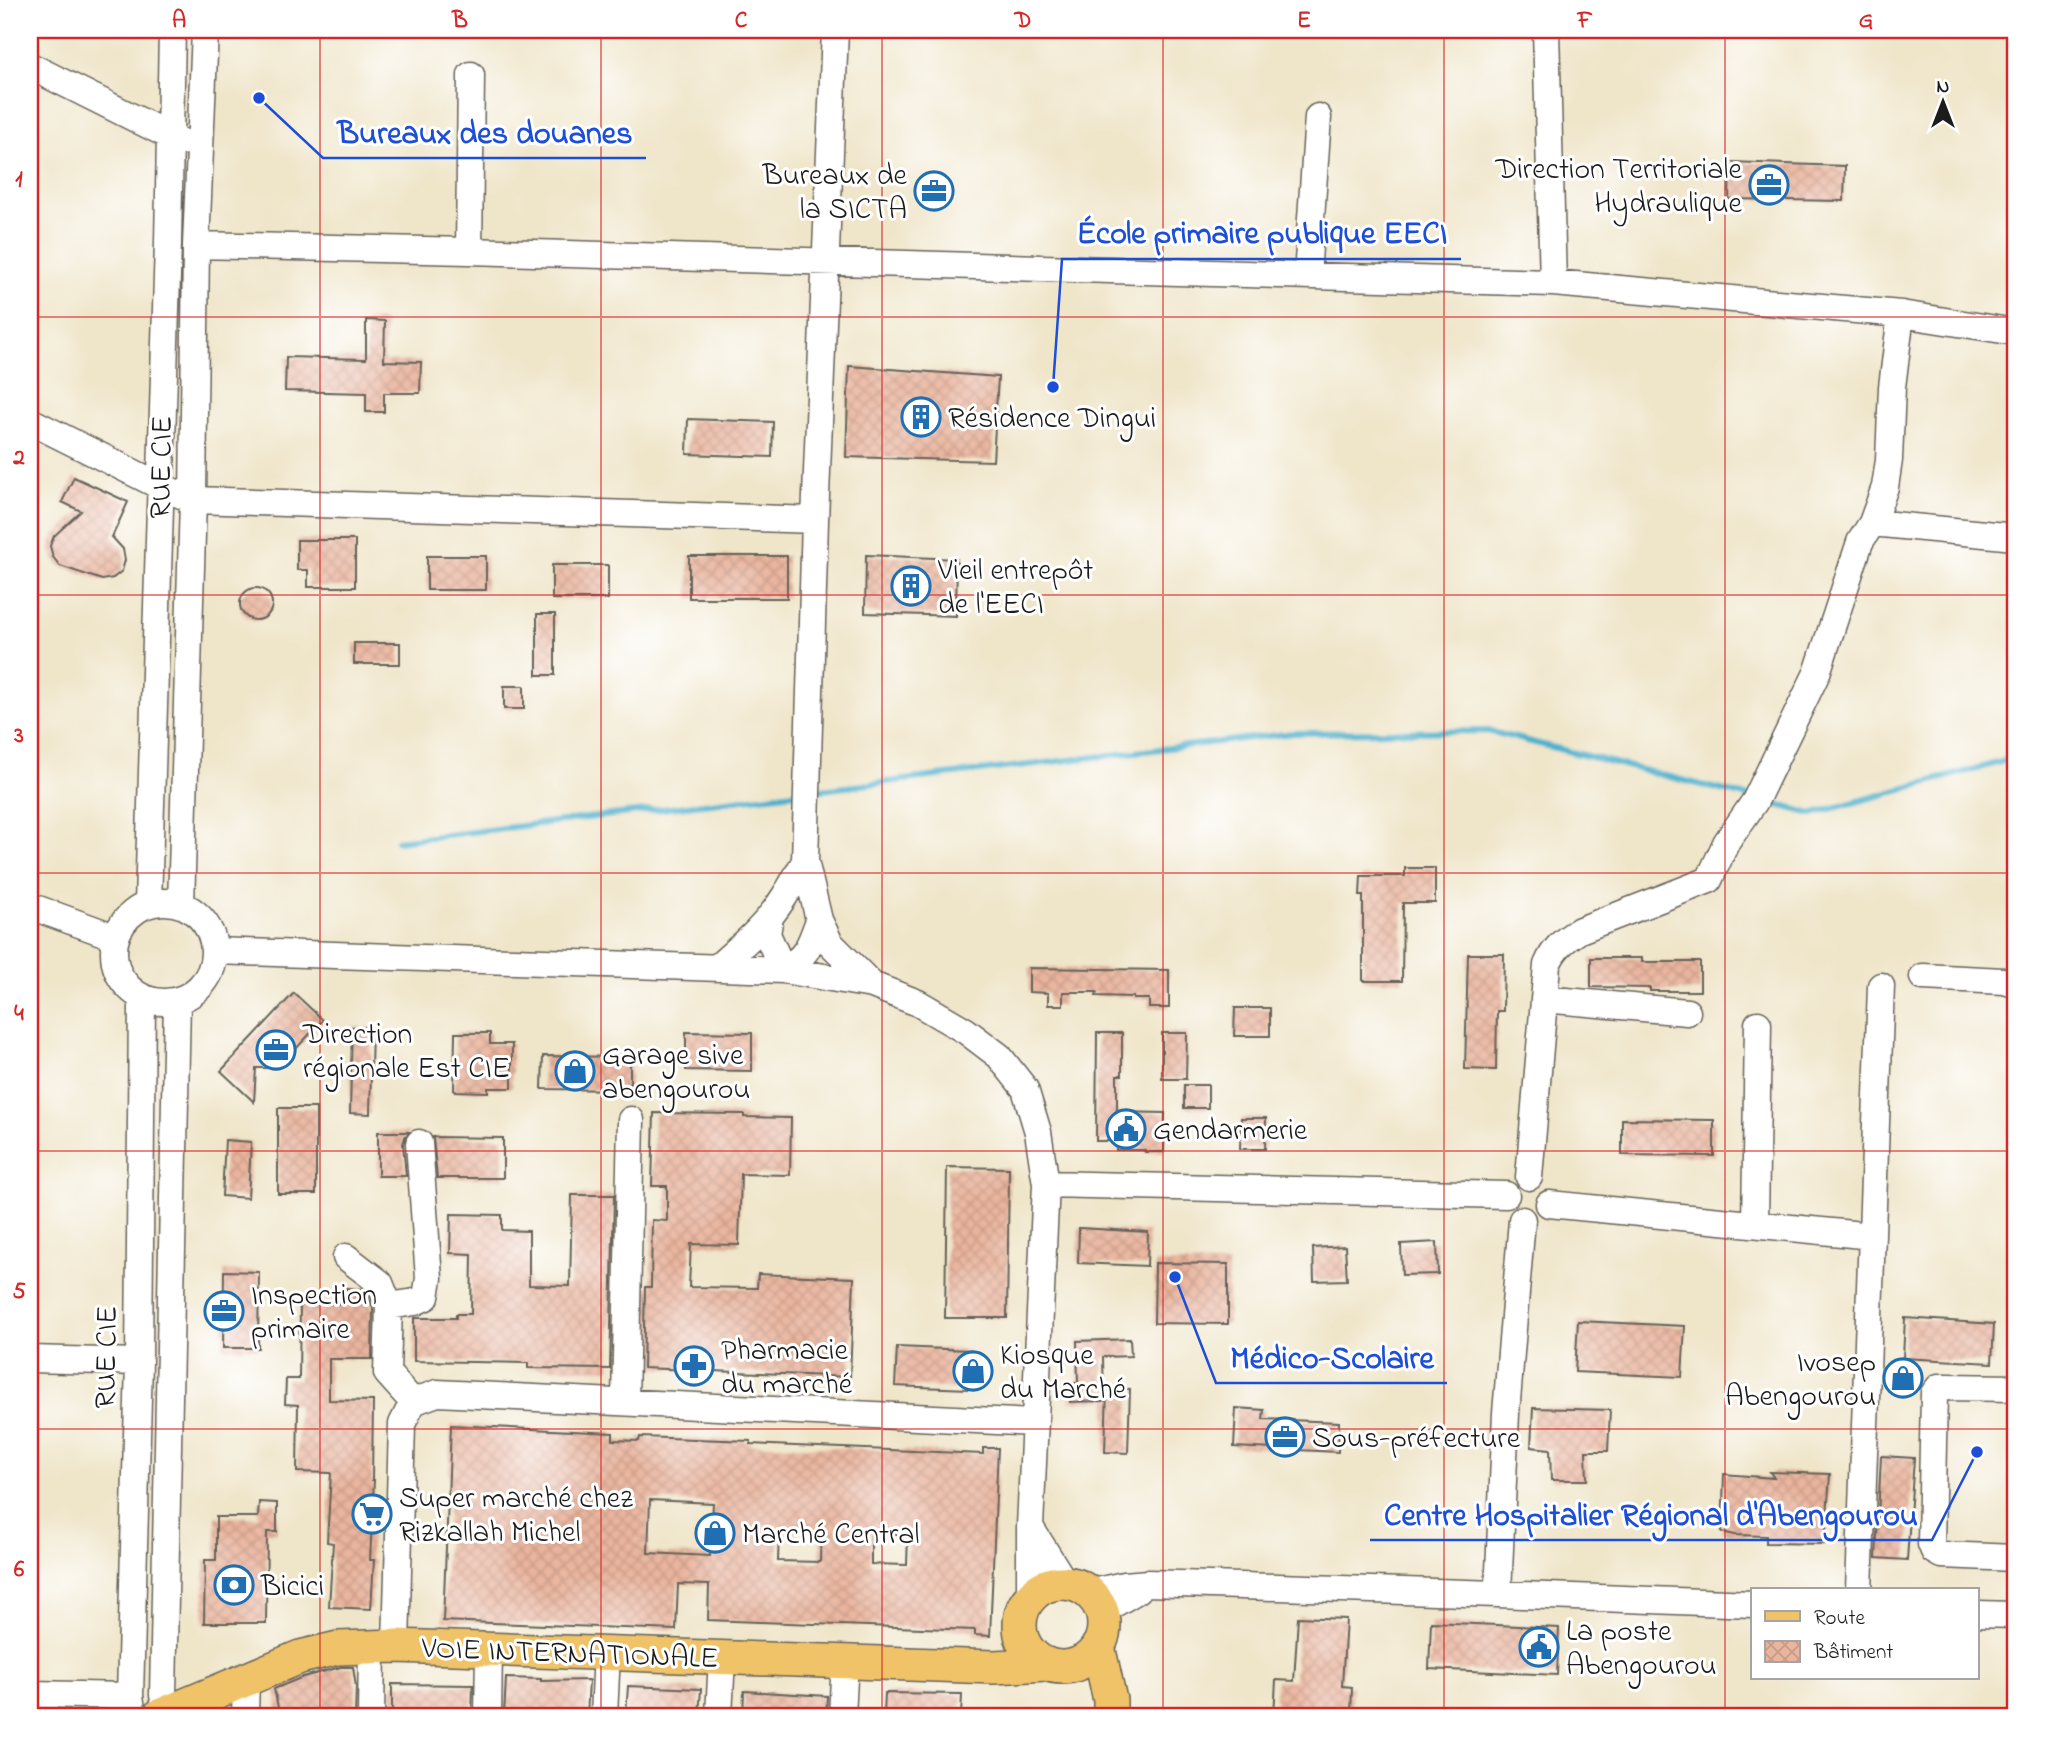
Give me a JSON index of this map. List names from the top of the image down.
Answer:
{
  "streets": {
    "main road": ["VOIE INTERNATIONALE"],
    "street": ["RUE CIE"]
  },
  "places": {
    "other": [
      "Bureaux des douanes",
      "École primaire publique EECI",
      "Médico-Scolaire",
      "Centre Hospitalier Régional d'Abengourou"
    ],
    "office": [
      "Direction Territoriale Hydraulique",
      "Bureaux de la SICTA",
      "Direction régionale Est CIE",
      "Inspection primaire",
      "Sous-préfecture"
    ],
    "building": ["Résidence Dingui", "Vieil entrepôt de l'EECI"],
    "shop": [
      "Garage sive abengourou",
      "Kiosque du Marché",
      "Ivosep Abengourou",
      "Marché Central"
    ],
    "public building": ["Gendarmerie", "La poste Abengourou"],
    "pharmacy": ["Pharmacie du marché"],
    "supermarket": ["Super marché chez Rizkallah Michel"],
    "bank": ["Bicici"]
  },
  "legend": ["Route", "Bâtiment"],
  "north": "top",
  "grid": {
    "columns": [
      "A",
      "B",
      "C",
      "D",
      "E",
      "F",
      "G"
    ],
    "rows": [
      "1",
      "2",
      "3",
      "4",
      "5",
      "6"
    ]
  }
}
